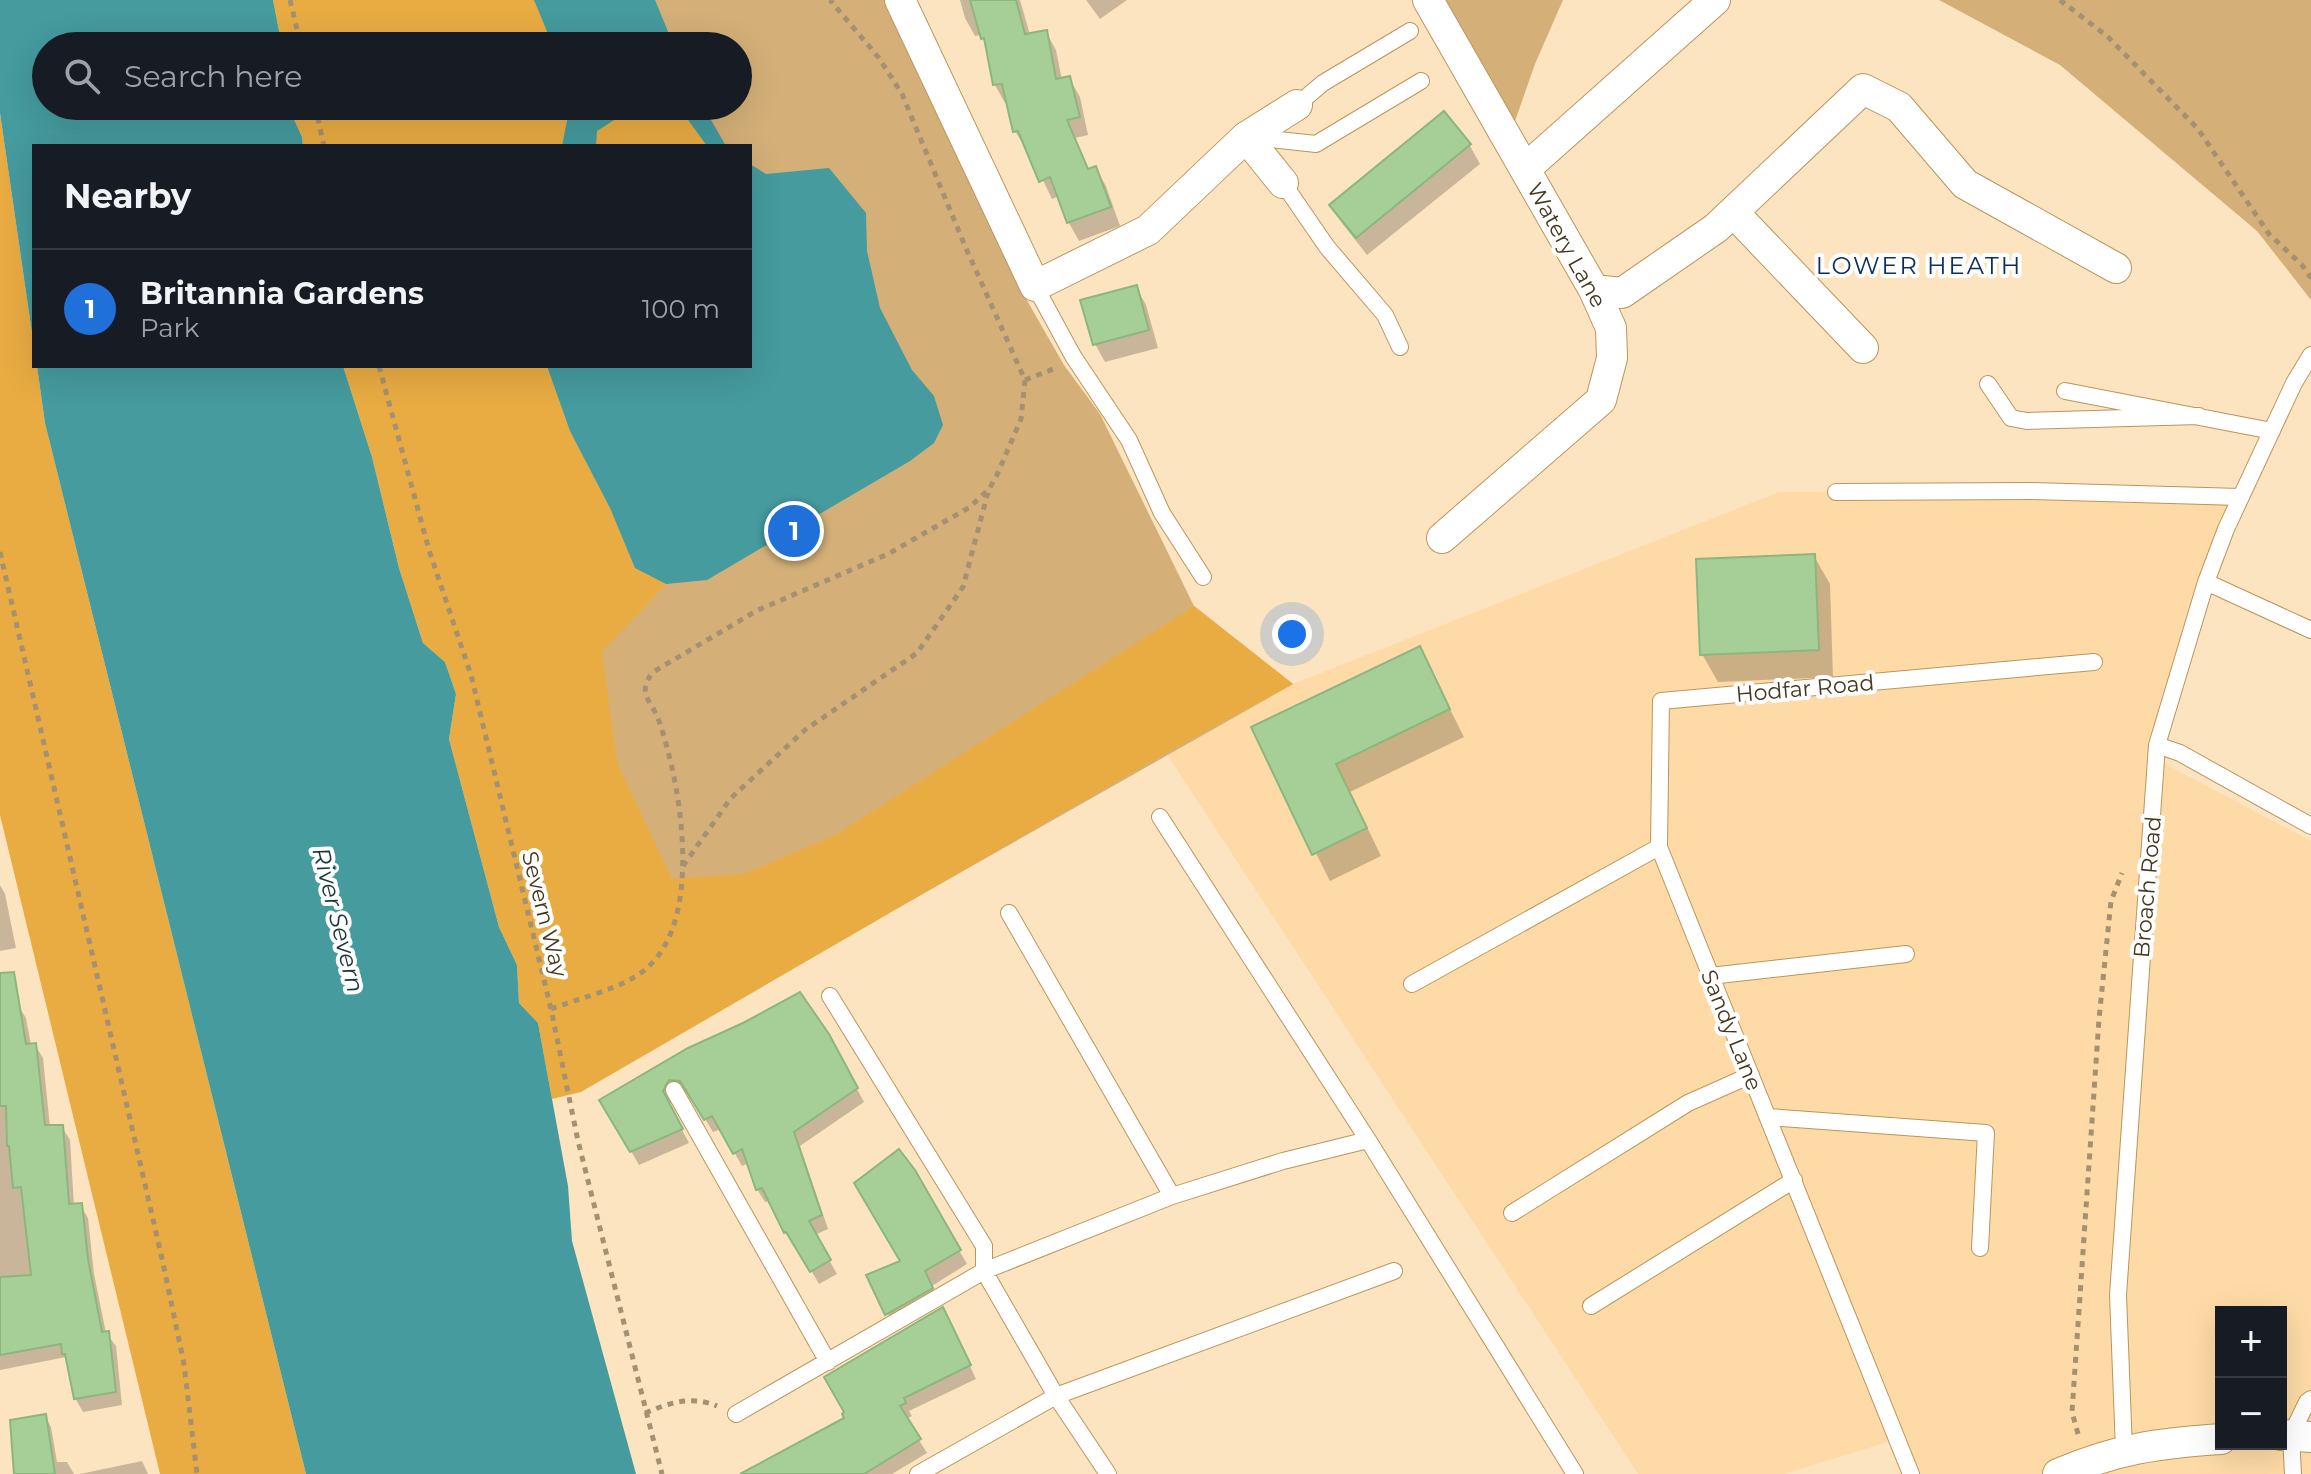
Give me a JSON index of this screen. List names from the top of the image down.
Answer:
{
  "streets": {
    "street": ["Watery Lane"],
    "lane": ["Hodfar Road", "Broach Road", "Sandy Lane"],
    "path": ["Severn Way"]
  },
  "crossings": [
    ["Hodfar Road", "Sandy Lane"]
  ],
  "districts": ["LOWER HEATH"],
  "water": ["River Severn"],
  "page": {
    "search": "Search here",
    "heading": "Nearby",
    "list": [
      {
        "mark": "1",
        "name": "Britannia Gardens",
        "note": "Park",
        "value": "100 m"
      }
    ],
    "pins": "1",
    "map_buttons": ["+", "−"]
  }
}
